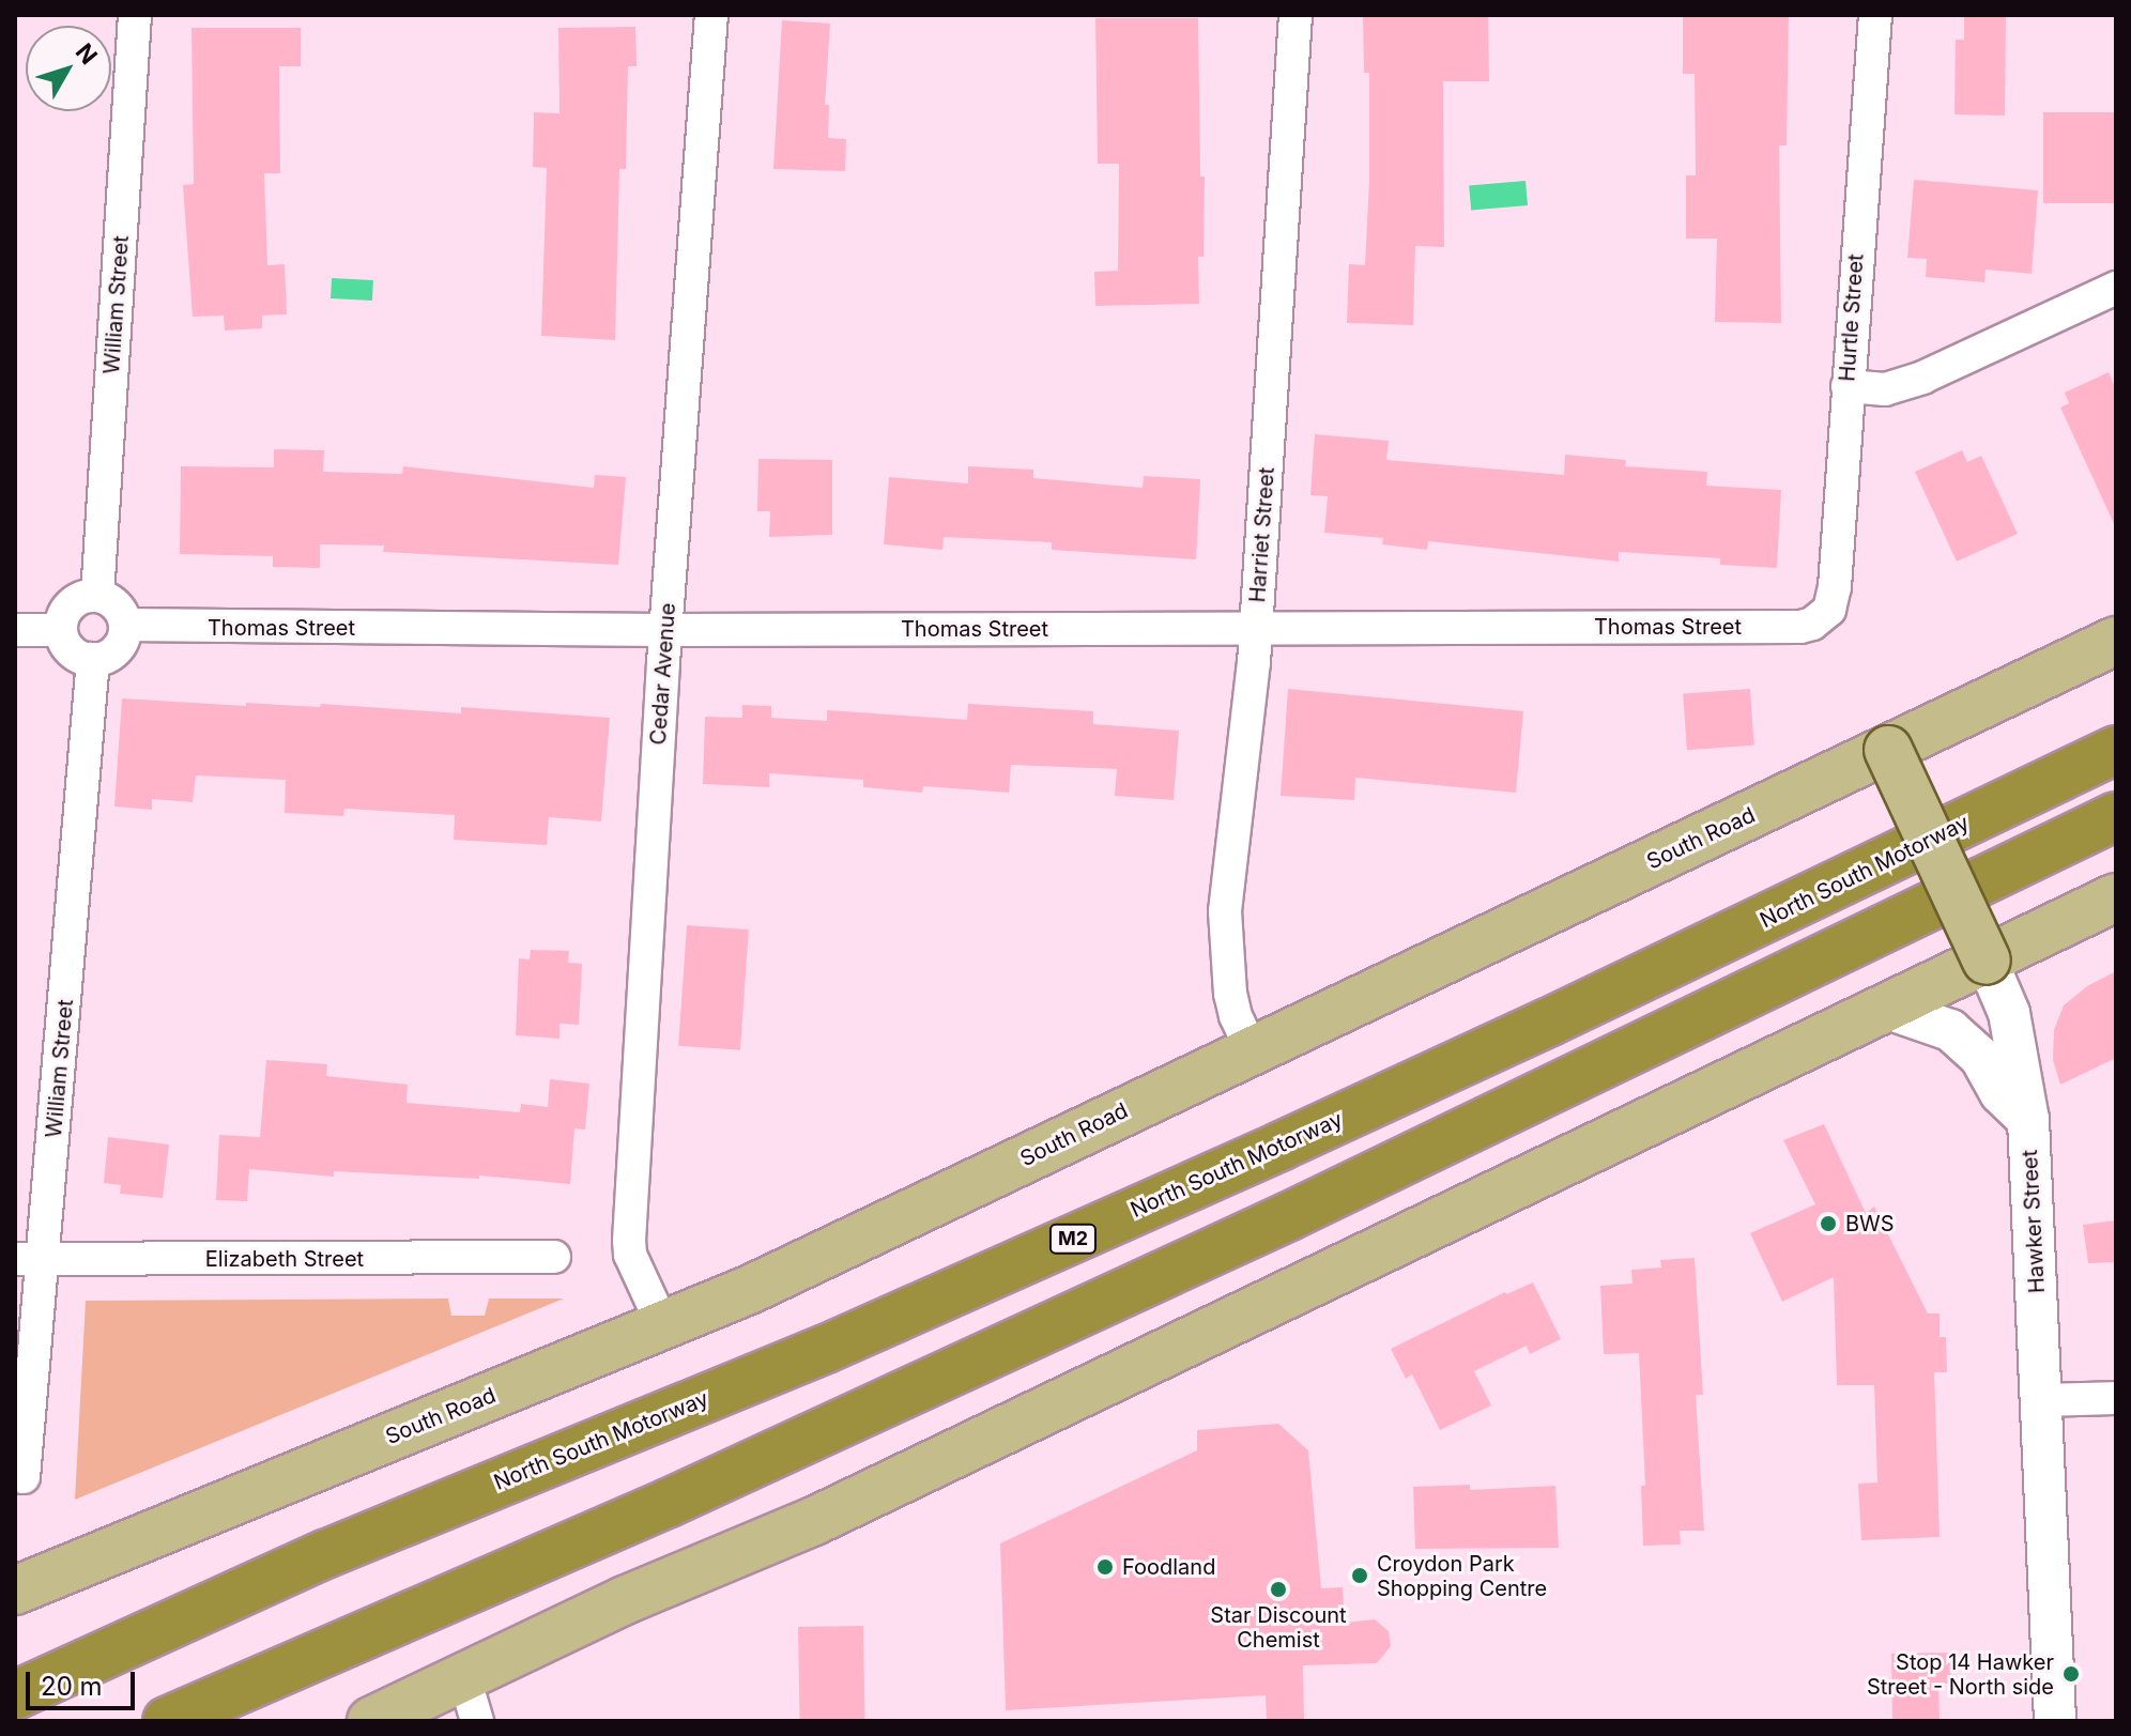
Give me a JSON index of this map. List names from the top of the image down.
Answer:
{
  "streets": {
    "highway": ["North South Motorway", "M2"],
    "main road": ["South Road", "Hawker Street"],
    "street": [
      "William Street",
      "Hurtle Street",
      "Harriet Street",
      "Thomas Street",
      "Cedar Avenue",
      "Elizabeth Street"
    ]
  },
  "crossings": [
    ["William Street", "Thomas Street"],
    ["William Street", "Elizabeth Street"],
    ["Hurtle Street", "Thomas Street"],
    ["Harriet Street", "Thomas Street"],
    ["Harriet Street", "South Road"],
    ["Thomas Street", "Cedar Avenue"],
    ["Cedar Avenue", "South Road"],
    ["South Road", "Hawker Street"]
  ],
  "places": [
    "BWS",
    "Foodland",
    "Croydon Park Shopping Centre",
    "Star Discount Chemist",
    "Stop 14 Hawker Street - North side"
  ],
  "scale_bar": "20 m",
  "north": "top right"
}
